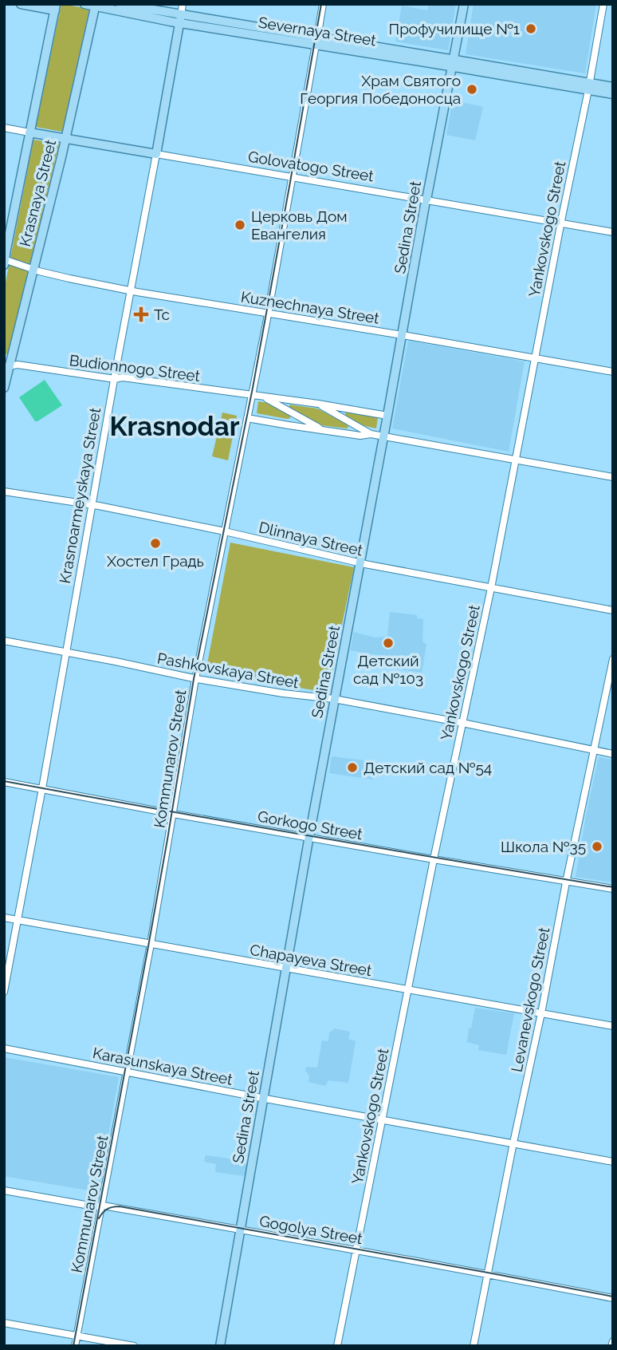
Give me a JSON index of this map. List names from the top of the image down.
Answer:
{
  "streets": {
    "main road": [
      "Severnaya Street",
      "Golovatogo Street",
      "Krasnaya Street",
      "Sedina Street",
      "Krasnoarmeyskaya Street"
    ],
    "street": [
      "Yankovskogo Street",
      "Kuznechnaya Street",
      "Budionnogo Street",
      "Dlinnaya Street",
      "Pashkovskaya Street",
      "Kommunarov Street",
      "Gorkogo Street",
      "Chapayeva Street",
      "Levanevskogo Street",
      "Karasunskaya Street",
      "Gogolya Street"
    ]
  },
  "crossings": [
    ["Severnaya Street", "Krasnaya Street"],
    ["Severnaya Street", "Sedina Street"],
    ["Severnaya Street", "Yankovskogo Street"],
    ["Severnaya Street", "Krasnoarmeyskaya Street"],
    ["Severnaya Street", "Kommunarov Street"],
    ["Golovatogo Street", "Krasnaya Street"],
    ["Golovatogo Street", "Sedina Street"],
    ["Golovatogo Street", "Yankovskogo Street"],
    ["Golovatogo Street", "Krasnoarmeyskaya Street"],
    ["Golovatogo Street", "Kommunarov Street"],
    ["Krasnaya Street", "Kuznechnaya Street"],
    ["Krasnaya Street", "Budionnogo Street"],
    ["Sedina Street", "Kuznechnaya Street"],
    ["Sedina Street", "Budionnogo Street"],
    ["Sedina Street", "Dlinnaya Street"],
    ["Sedina Street", "Pashkovskaya Street"],
    ["Sedina Street", "Gorkogo Street"],
    ["Sedina Street", "Chapayeva Street"],
    ["Sedina Street", "Karasunskaya Street"],
    ["Sedina Street", "Gogolya Street"],
    ["Yankovskogo Street", "Kuznechnaya Street"],
    ["Yankovskogo Street", "Budionnogo Street"],
    ["Yankovskogo Street", "Dlinnaya Street"],
    ["Yankovskogo Street", "Pashkovskaya Street"],
    ["Yankovskogo Street", "Gorkogo Street"],
    ["Yankovskogo Street", "Chapayeva Street"],
    ["Yankovskogo Street", "Karasunskaya Street"],
    ["Yankovskogo Street", "Gogolya Street"],
    ["Kuznechnaya Street", "Krasnoarmeyskaya Street"],
    ["Kuznechnaya Street", "Kommunarov Street"],
    ["Budionnogo Street", "Krasnoarmeyskaya Street"],
    ["Budionnogo Street", "Kommunarov Street"],
    ["Krasnoarmeyskaya Street", "Dlinnaya Street"],
    ["Krasnoarmeyskaya Street", "Pashkovskaya Street"],
    ["Krasnoarmeyskaya Street", "Gorkogo Street"],
    ["Krasnoarmeyskaya Street", "Chapayeva Street"],
    ["Dlinnaya Street", "Kommunarov Street"],
    ["Pashkovskaya Street", "Kommunarov Street"],
    ["Pashkovskaya Street", "Levanevskogo Street"],
    ["Kommunarov Street", "Gorkogo Street"],
    ["Kommunarov Street", "Chapayeva Street"],
    ["Kommunarov Street", "Karasunskaya Street"],
    ["Kommunarov Street", "Gogolya Street"],
    ["Gorkogo Street", "Levanevskogo Street"],
    ["Chapayeva Street", "Levanevskogo Street"],
    ["Levanevskogo Street", "Karasunskaya Street"],
    ["Levanevskogo Street", "Gogolya Street"]
  ],
  "districts": ["Krasnodar"],
  "places": {
    "other": [
      "Профучилище №1",
      "Храм Святого Георгия Победоносца",
      "Церковь Дом Евангелия",
      "Хостел Градь",
      "Детский сад №103",
      "Детский сад №54",
      "Школа №35"
    ],
    "health": ["Тс"]
  }
}
